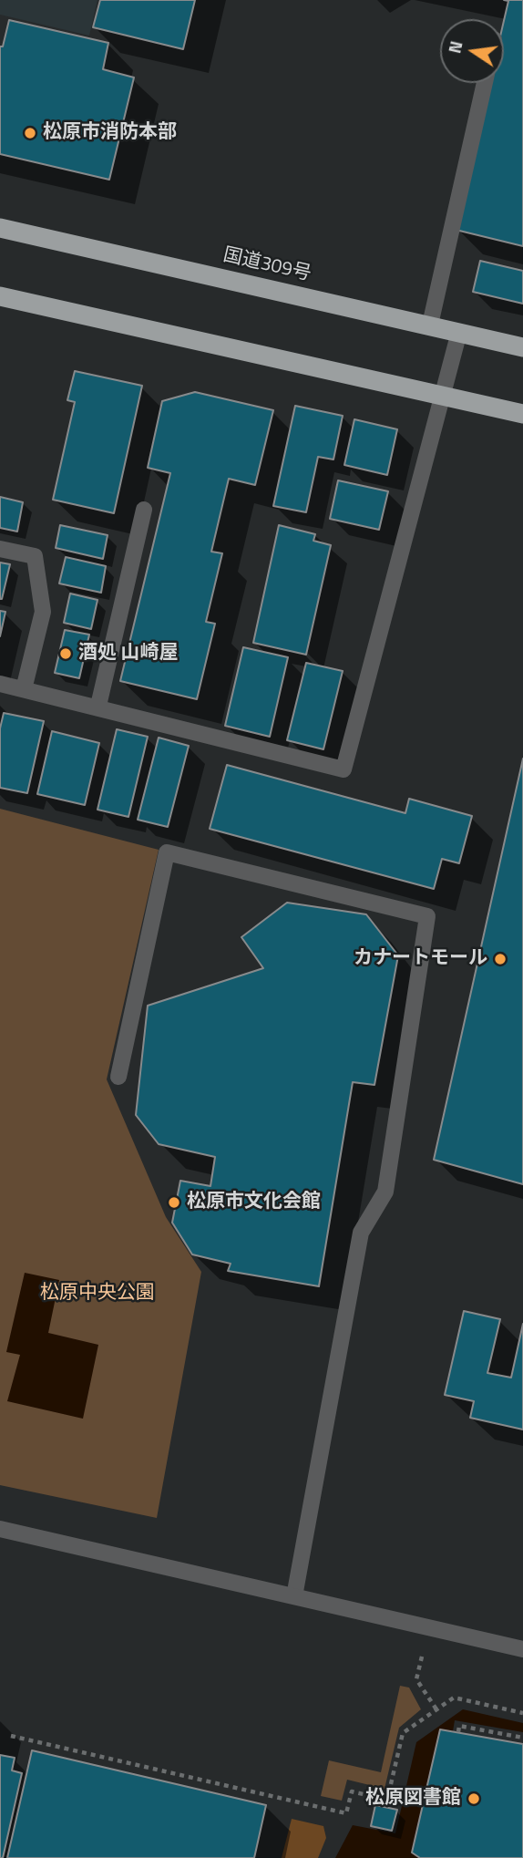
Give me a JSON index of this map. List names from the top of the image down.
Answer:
{
  "streets": {
    "highway": ["国道309号"]
  },
  "parks": ["松原中央公園"],
  "places": [
    "松原市消防本部",
    "酒処 山崎屋",
    "カナートモール",
    "松原市文化会館",
    "松原図書館"
  ],
  "north": "left"
}
